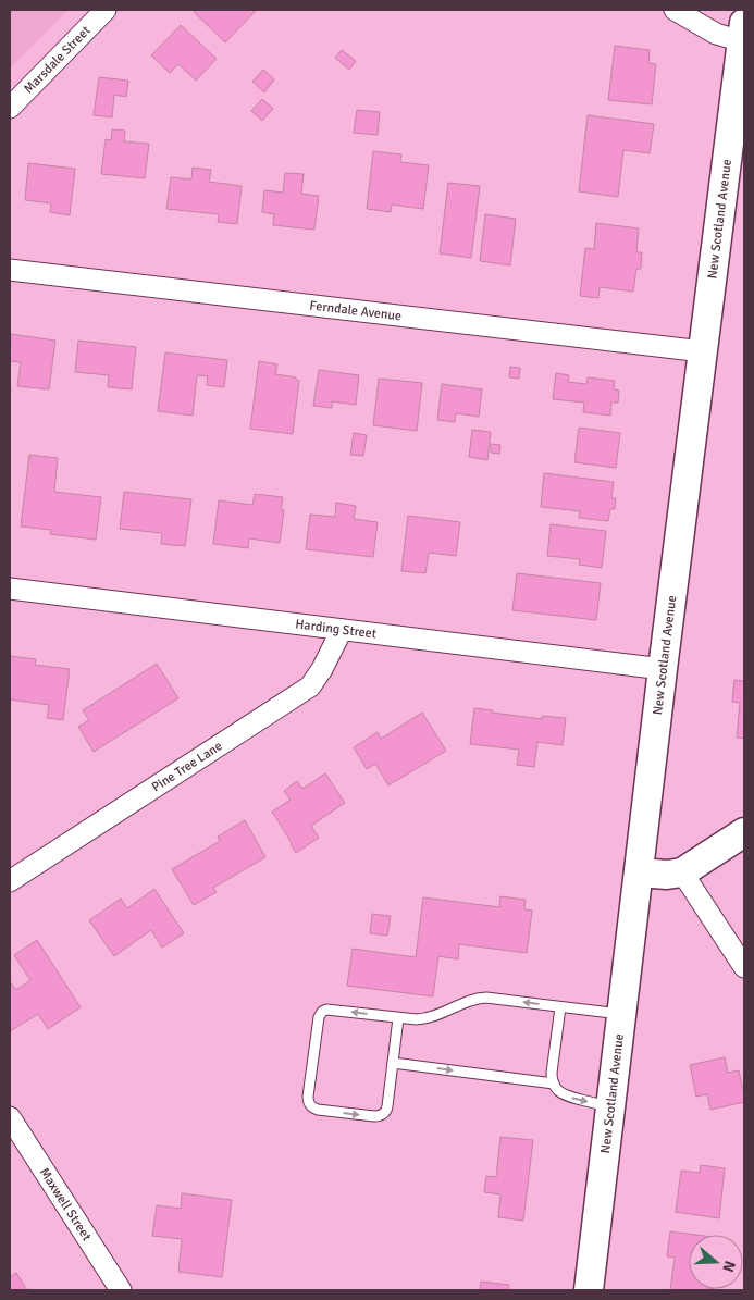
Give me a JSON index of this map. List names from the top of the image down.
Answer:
{
  "streets": {
    "street": [
      "Marsdale Street",
      "New Scotland Avenue",
      "Ferndale Avenue",
      "Harding Street",
      "Pine Tree Lane",
      "Maxwell Street"
    ]
  },
  "crossings": [
    ["New Scotland Avenue", "Ferndale Avenue"],
    ["New Scotland Avenue", "Harding Street"],
    ["Harding Street", "Pine Tree Lane"]
  ],
  "north": "right"
}
